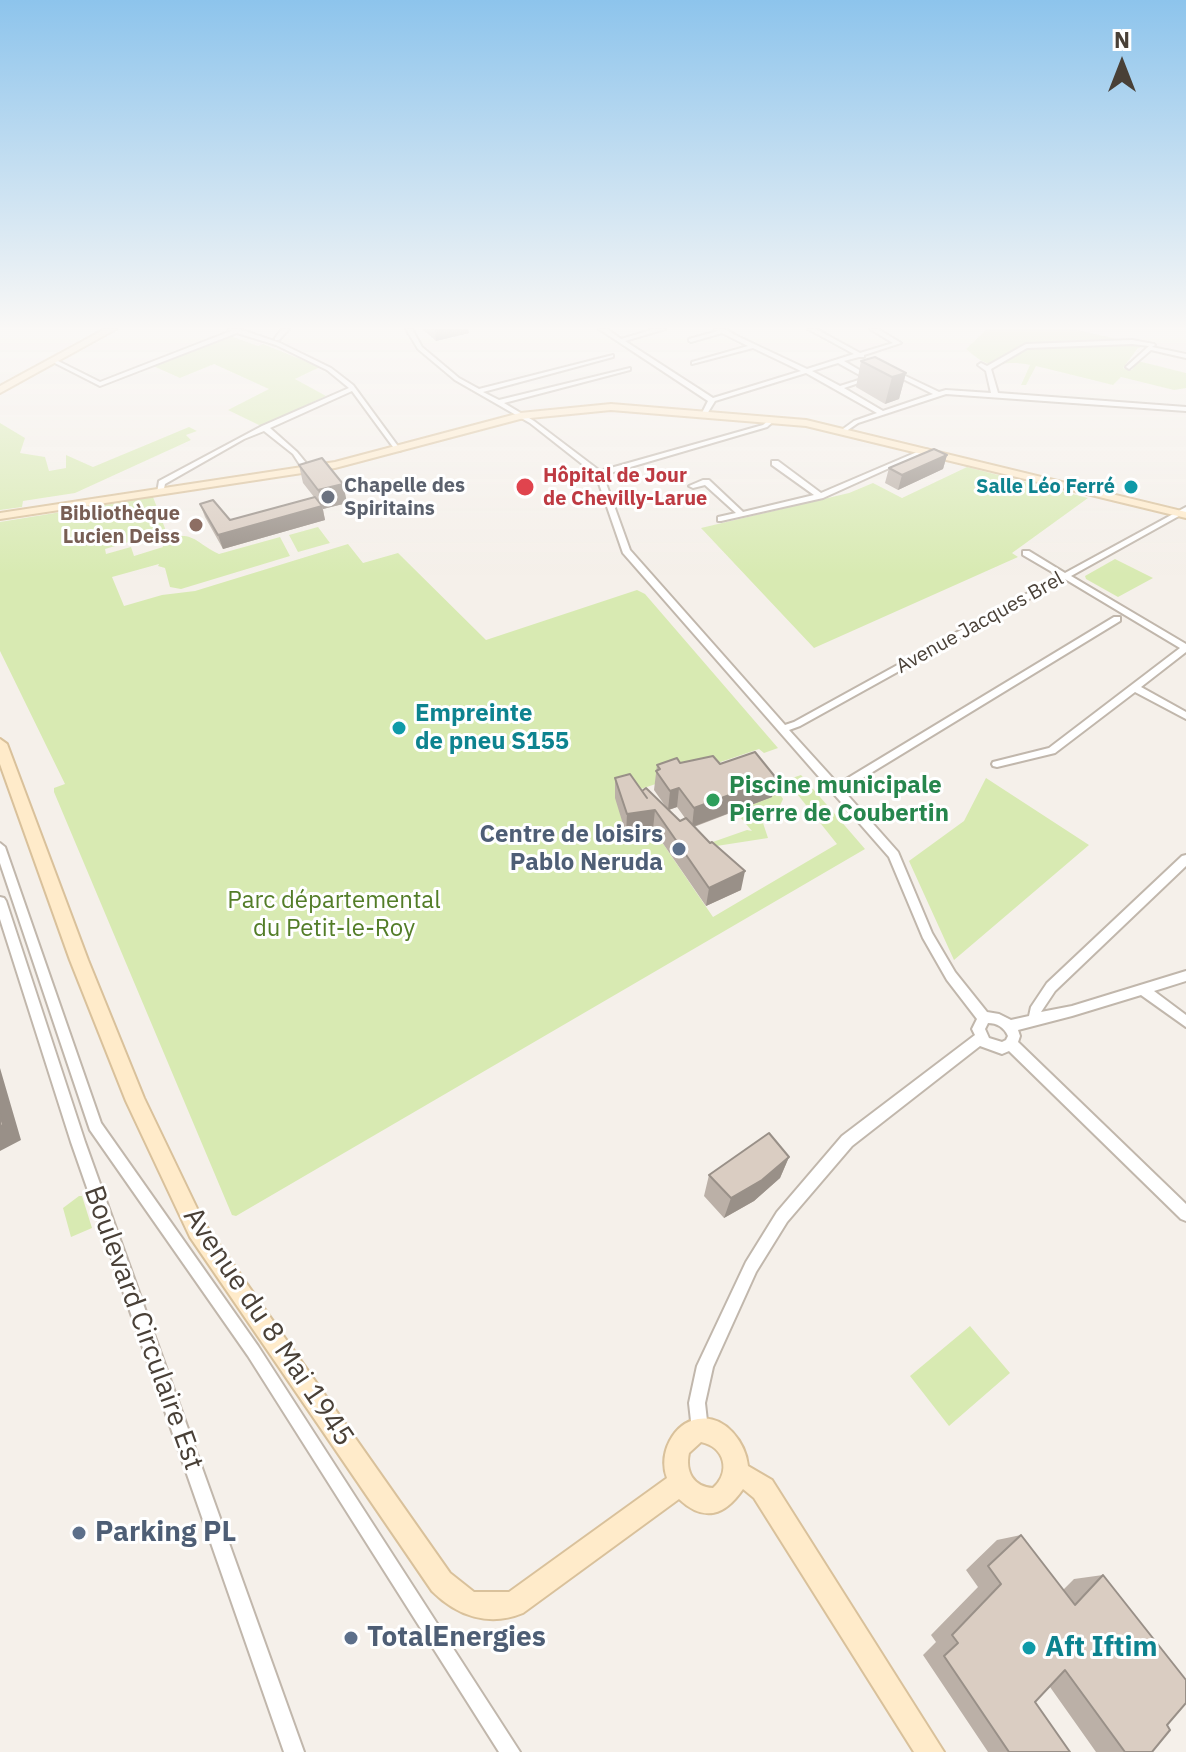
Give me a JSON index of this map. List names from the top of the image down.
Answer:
{
  "streets": {
    "main road": ["Avenue du 8 Mai 1945"],
    "street": ["Avenue Jacques Brel", "Boulevard Circulaire Est"]
  },
  "parks": ["Parc départemental du Petit-le-Roy"],
  "places": [
    "Hôpital de Jour de Chevilly-Larue",
    "Salle Léo Ferré",
    "Chapelle des Spiritains",
    "Bibliothèque Lucien Deiss",
    "Empreinte de pneu S155",
    "Piscine municipale Pierre de Coubertin",
    "Centre de loisirs Pablo Neruda",
    "Parking PL",
    "TotalEnergies",
    "Aft Iftim"
  ],
  "north": "top"
}
